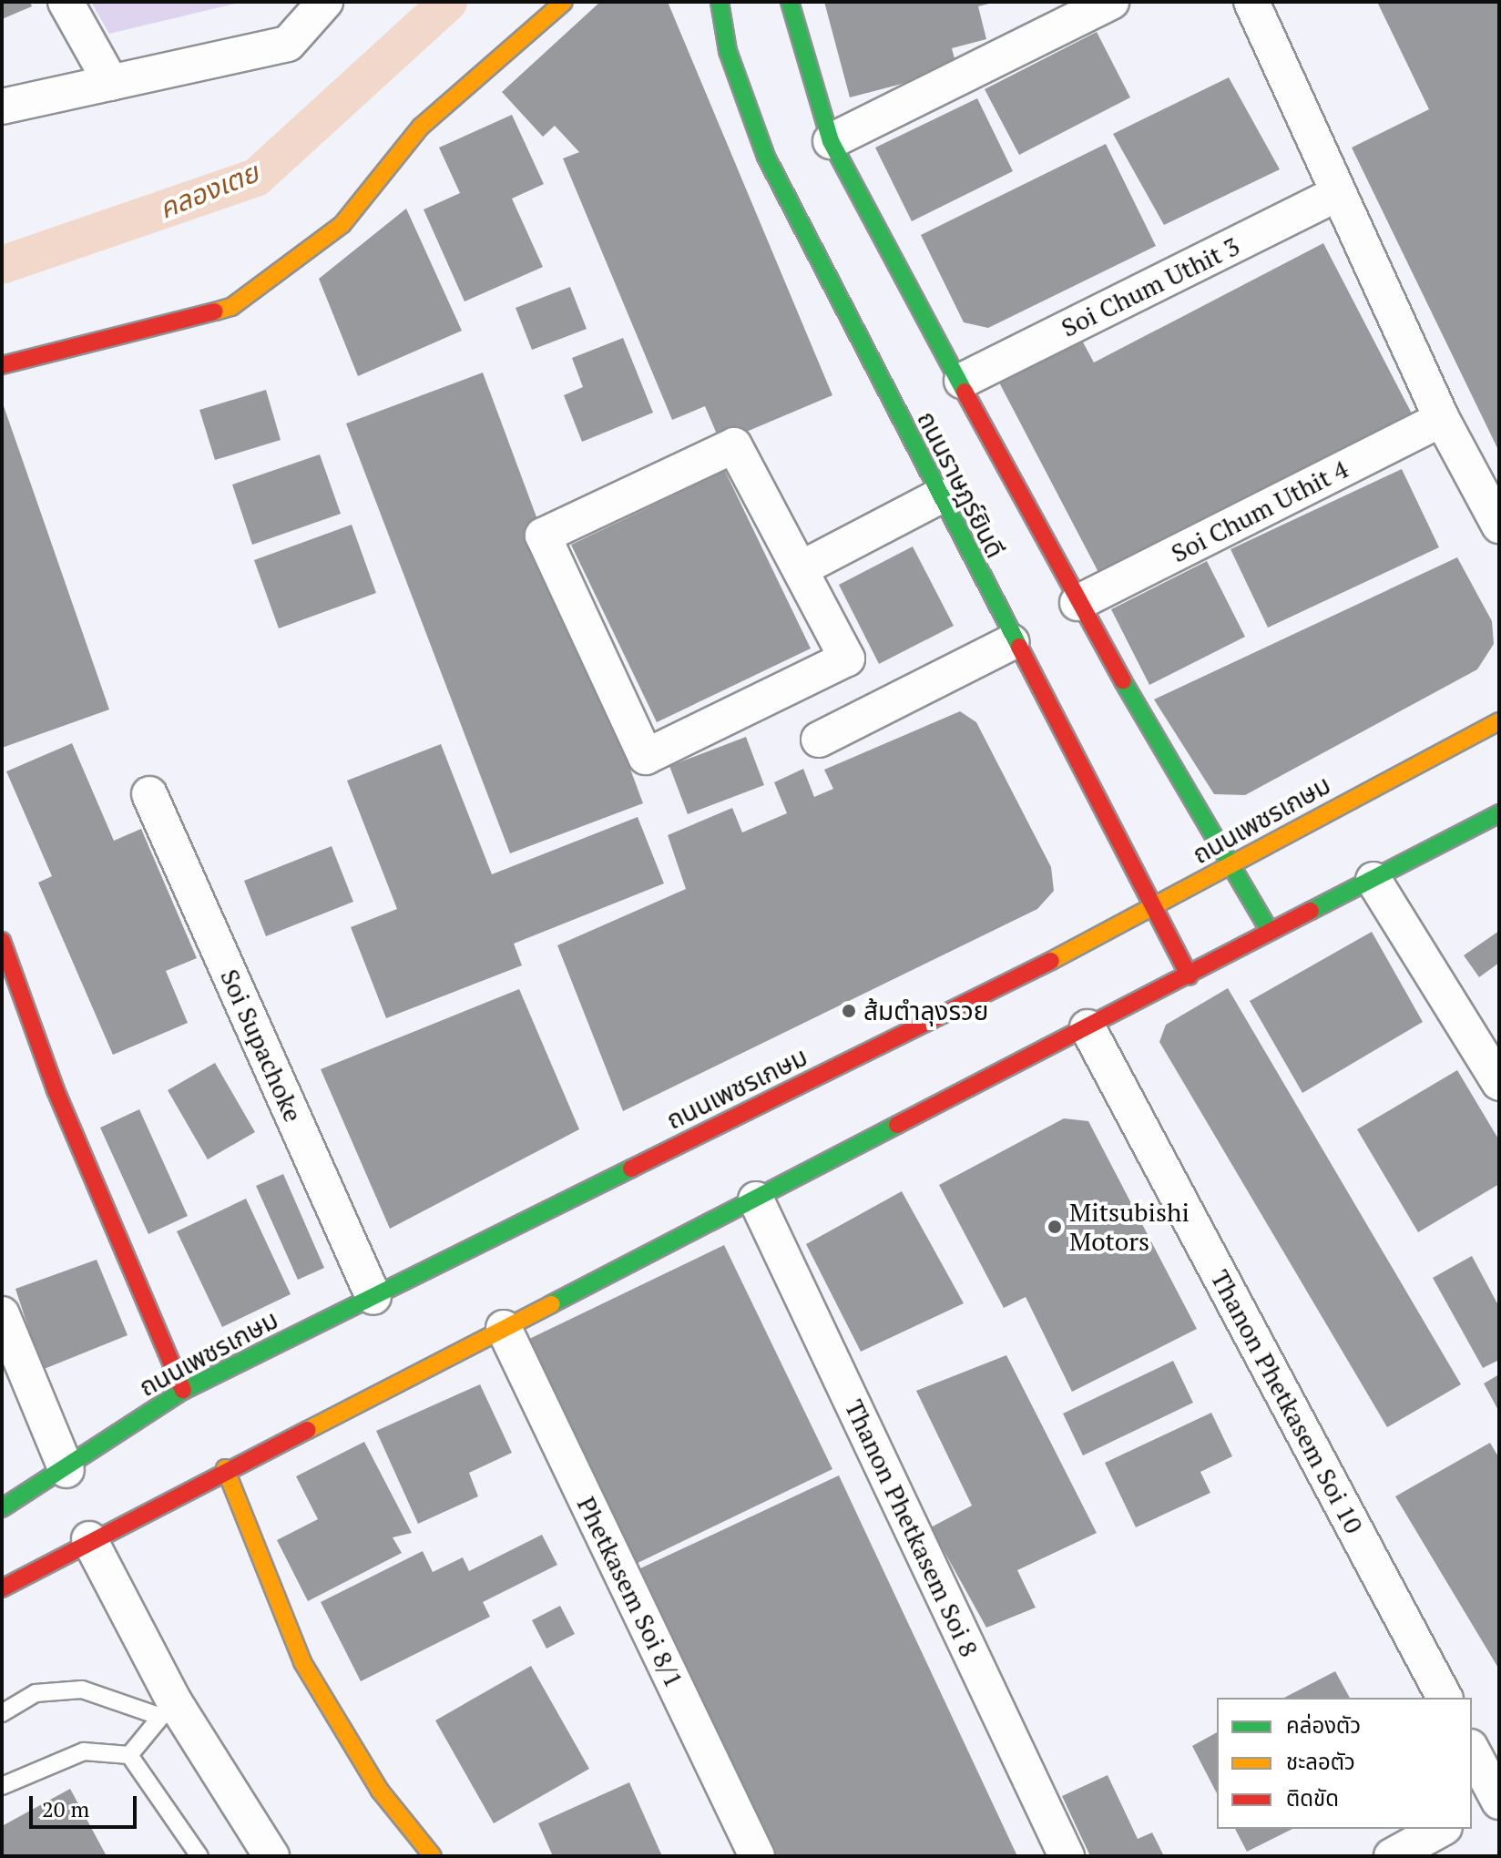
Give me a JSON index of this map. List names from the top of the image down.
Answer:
{
  "streets": {
    "main road": ["ถนนราษฎร์ยินดี", "ถนนเพชรเกษม"],
    "street": [
      "Soi Chum Uthit 3",
      "Soi Chum Uthit 4",
      "Soi Supachoke",
      "Thanon Phetkasem Soi 10",
      "Thanon Phetkasem Soi 8",
      "Phetkasem Soi 8/1"
    ]
  },
  "crossings": [
    ["Soi Chum Uthit 3", "ถนนราษฎร์ยินดี"],
    ["ถนนราษฎร์ยินดี", "Soi Chum Uthit 4"],
    ["ถนนราษฎร์ยินดี", "ถนนเพชรเกษม"],
    ["ถนนเพชรเกษม", "Soi Supachoke"]
  ],
  "water": ["คลองเตย"],
  "places": ["ส้มตำลุงรวย", "Mitsubishi Motors"],
  "legend": ["คล่องตัว", "ชะลอตัว", "ติดขัด"],
  "scale_bar": "20 m"
}
